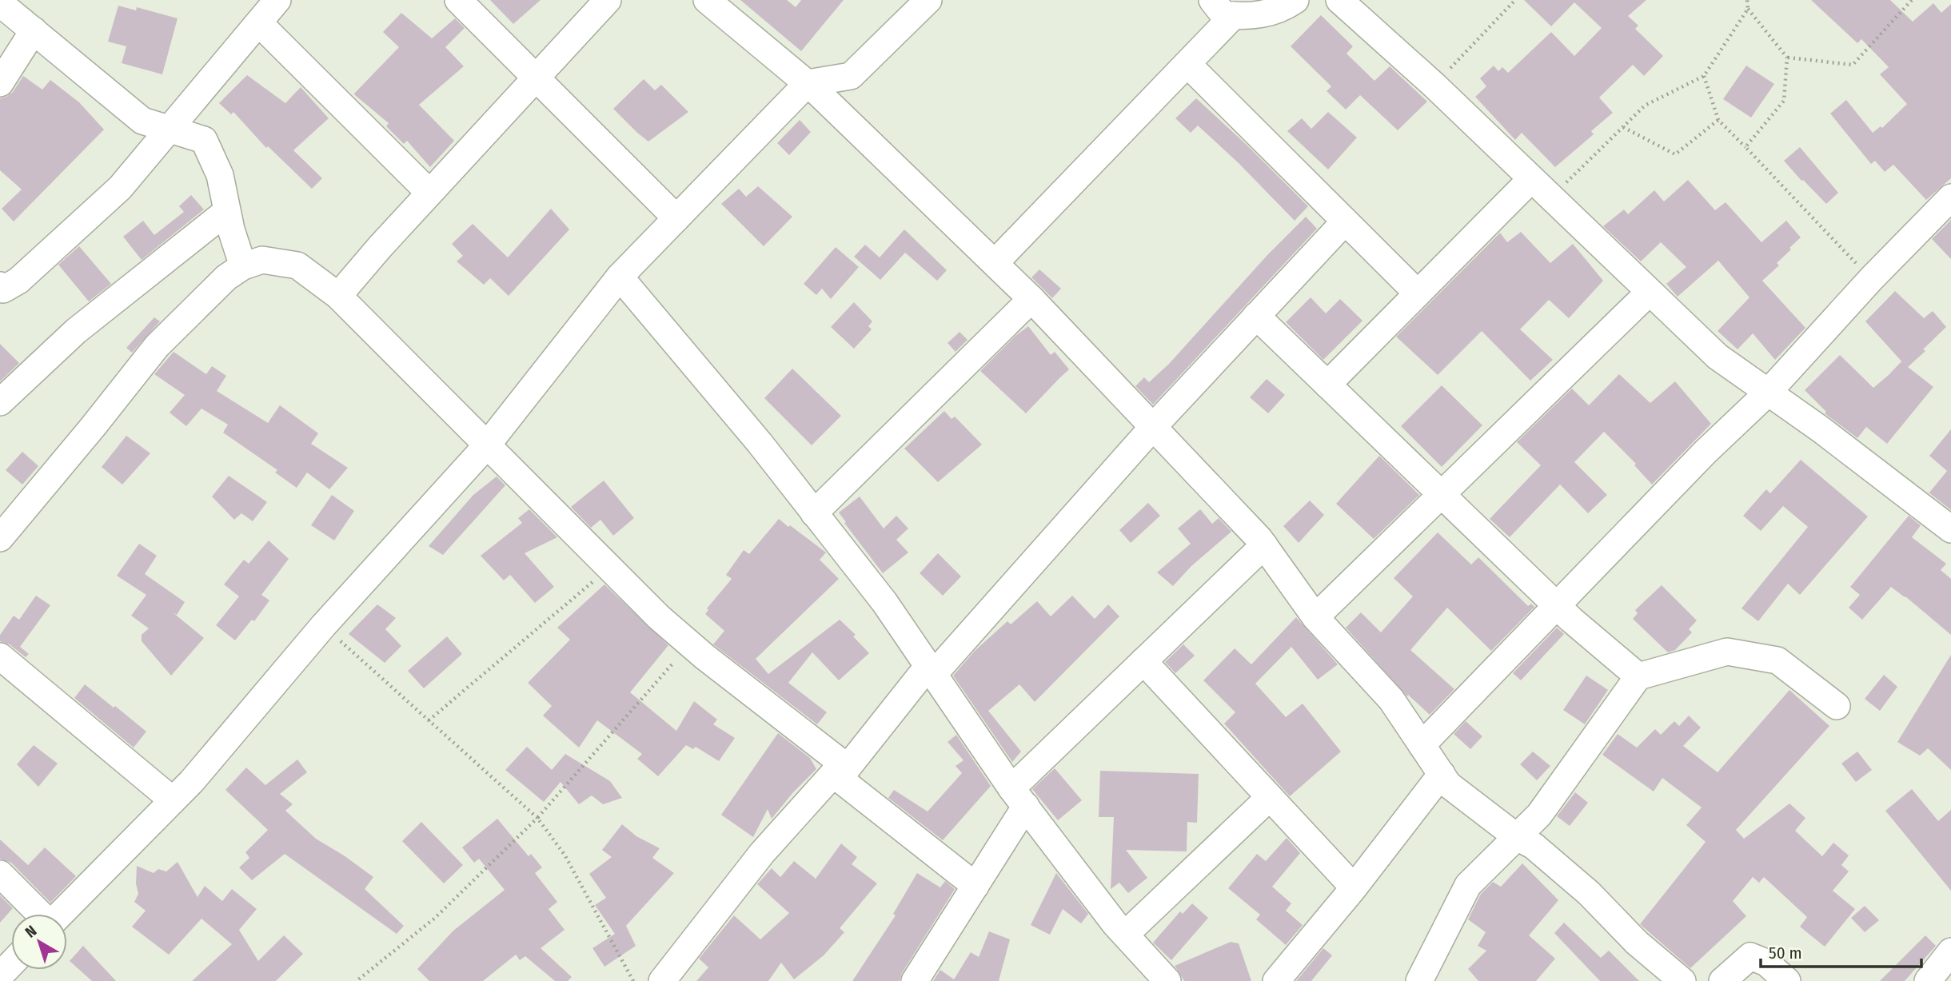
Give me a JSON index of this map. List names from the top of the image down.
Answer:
{
  "scale_bar": "50 m",
  "north": "top left"
}
